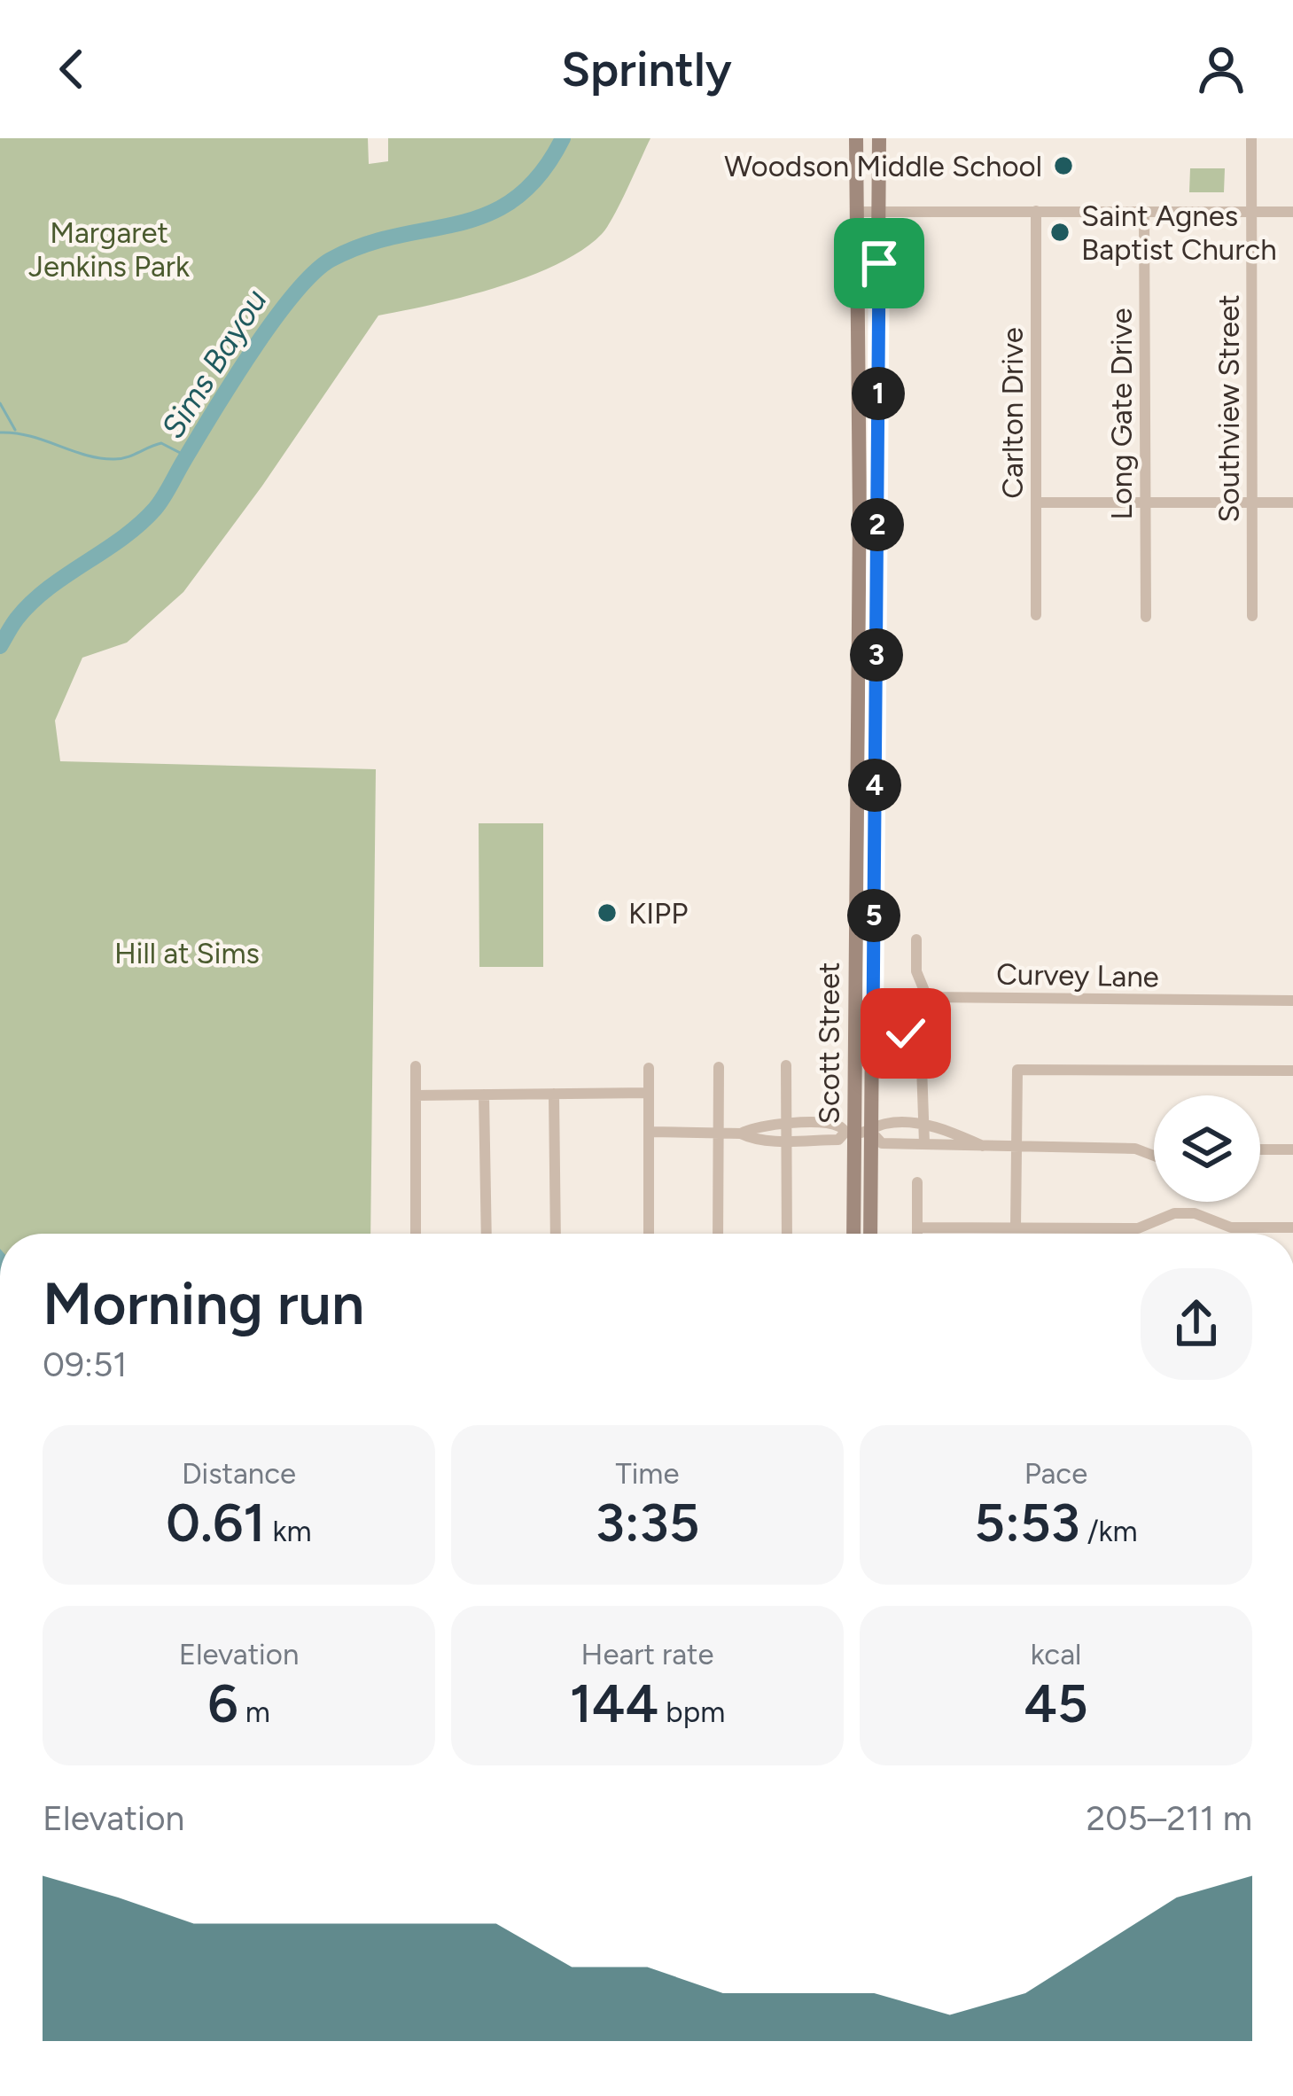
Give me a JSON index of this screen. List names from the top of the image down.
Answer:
{
  "streets": {
    "main road": ["Scott Street"],
    "street": [
      "Southview Street",
      "Carlton Drive",
      "Long Gate Drive",
      "Curvey Lane"
    ]
  },
  "water": ["Sims Bayou"],
  "parks": ["Margaret Jenkins Park", "Hill at Sims"],
  "places": ["Woodson Middle School", "Saint Agnes Baptist Church", "KIPP"],
  "page": {
    "header": "Sprintly",
    "pins": [
      "1",
      "2",
      "3",
      "4",
      "5"
    ],
    "heading": ["Morning run", "09:51"],
    "stats": [
      ["Distance", "0.61 km"],
      ["Time", "3:35"],
      ["Pace", "5:53 /km"],
      ["Elevation", "6 m"],
      ["Heart rate", "144 bpm"],
      ["kcal", "45"]
    ],
    "chart": ["Elevation", "205–211 m"]
  }
}
